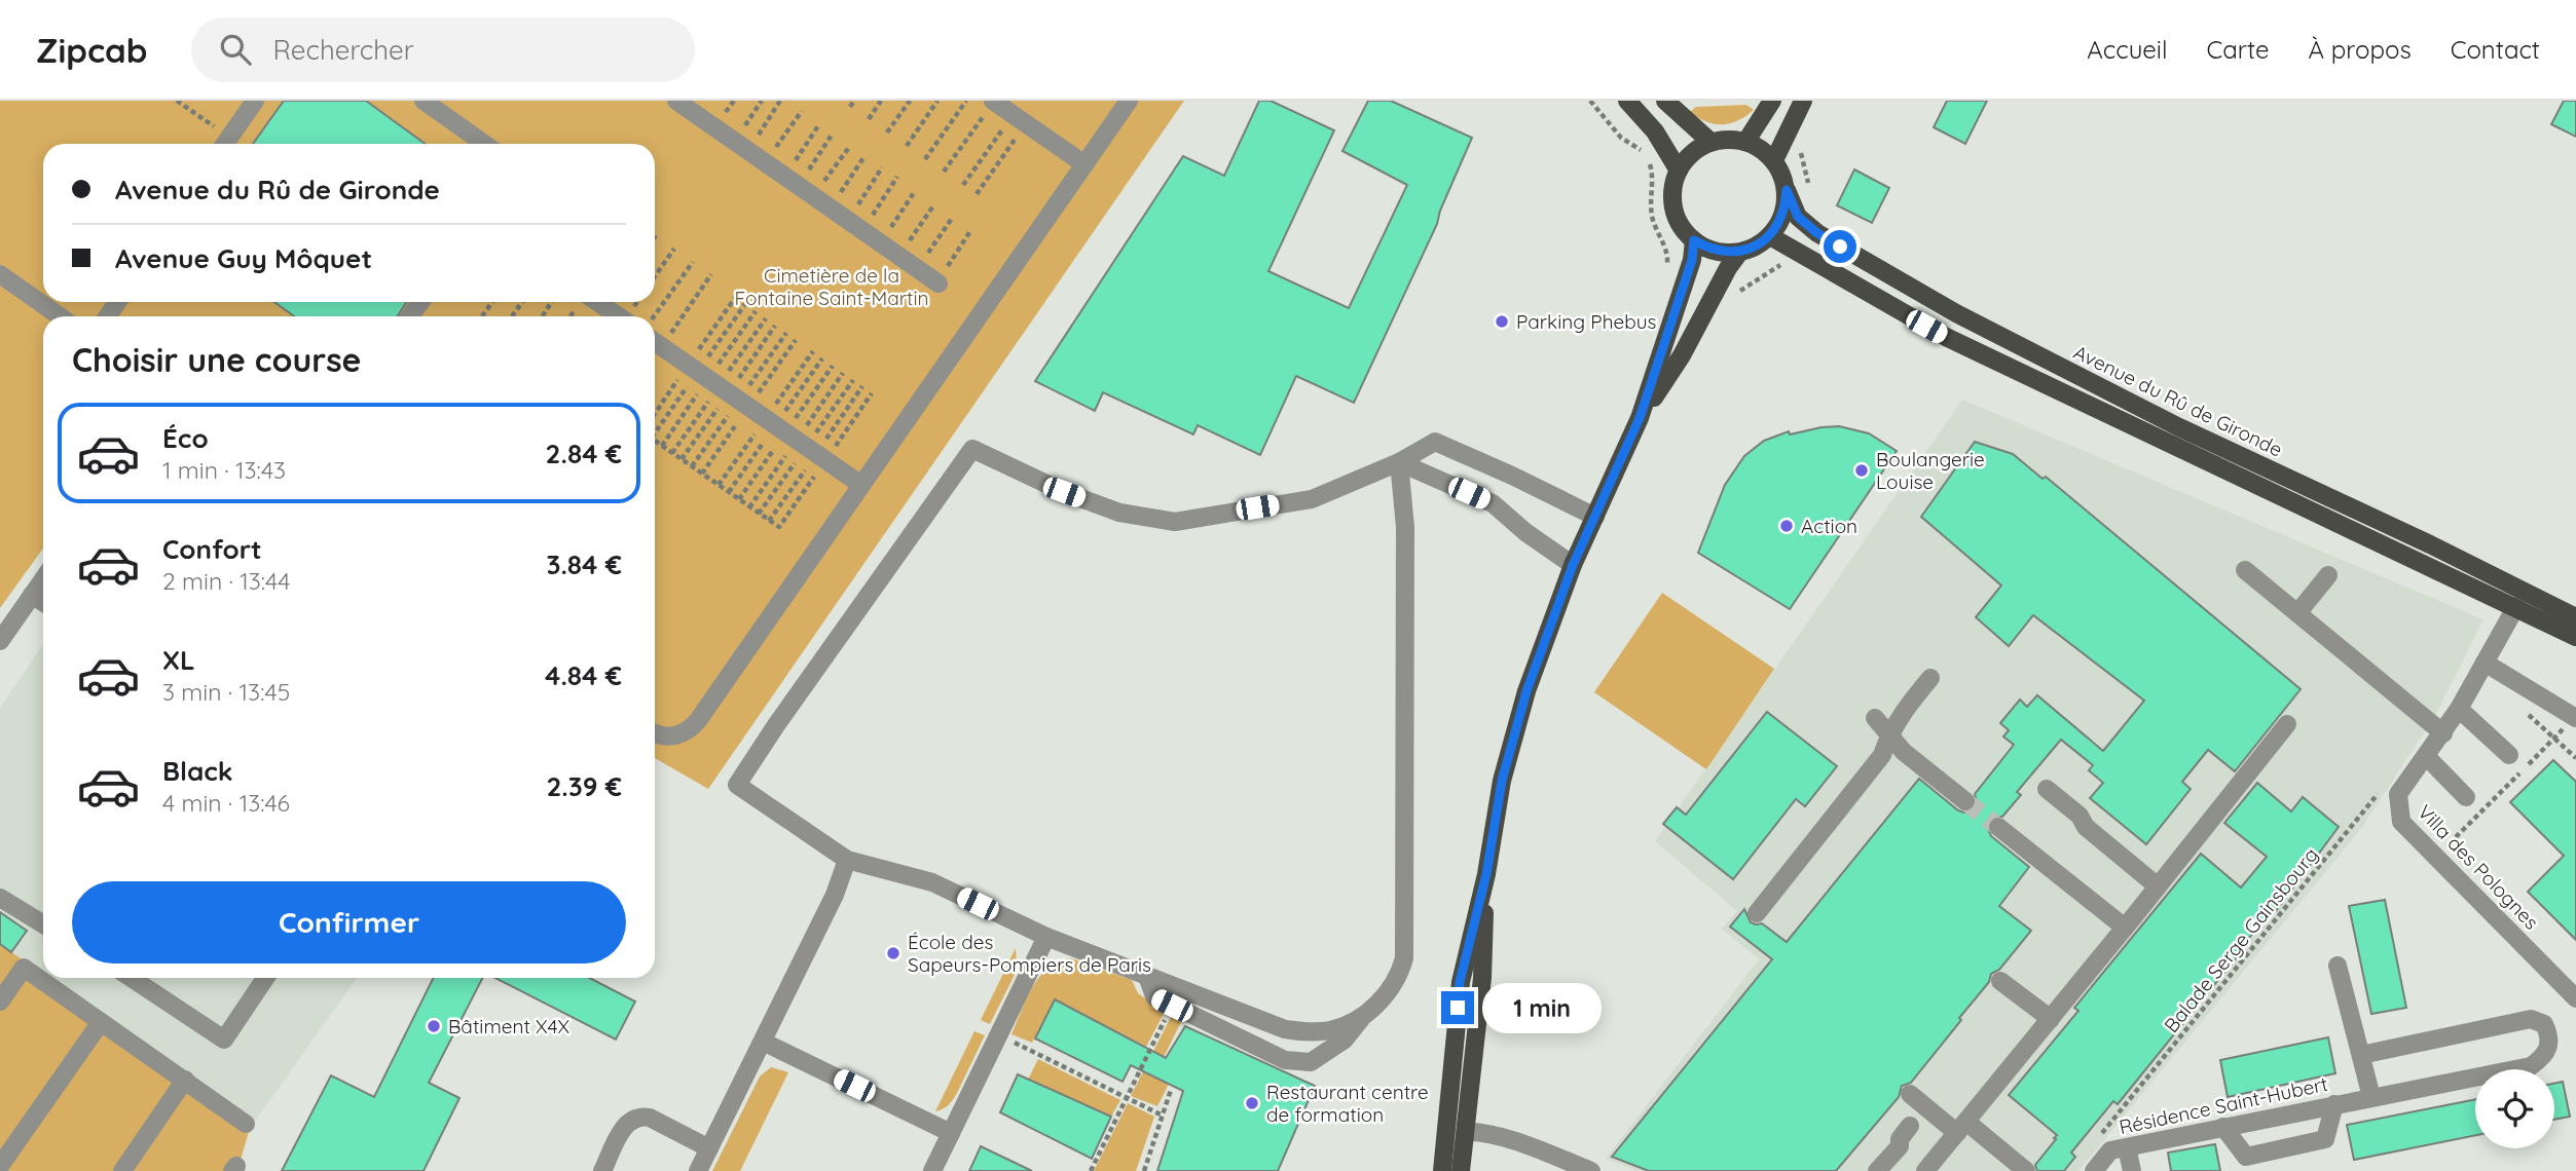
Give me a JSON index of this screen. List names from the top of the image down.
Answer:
{
  "streets": {
    "main road": ["Avenue du Rû de Gironde"],
    "street": ["Villa des Polognes", "Résidence Saint-Hubert"],
    "path": ["Balade Serge Gainsbourg"]
  },
  "parks": ["Cimetière de la Fontaine Saint-Martin"],
  "places": [
    "Parking Phebus",
    "Boulangerie Louise",
    "Action",
    "École des Sapeurs-Pompiers de Paris",
    "Bâtiment X4X",
    "Restaurant centre de formation"
  ],
  "page": {
    "header": "Zipcab",
    "search": "Rechercher",
    "nav": [
      "Accueil",
      "Carte",
      "À propos",
      "Contact"
    ],
    "banner": ["Avenue du Rû de Gironde", "Avenue Guy Môquet"],
    "heading": "Choisir une course",
    "list": [
      {
        "name": "Éco",
        "note": "1 min · 13:43",
        "value": "2.84 €"
      },
      {
        "name": "Confort",
        "note": "2 min · 13:44",
        "value": "3.84 €"
      },
      {
        "name": "XL",
        "note": "3 min · 13:45",
        "value": "4.84 €"
      },
      {
        "name": "Black",
        "note": "4 min · 13:46",
        "value": "2.39 €"
      }
    ],
    "buttons": "Confirmer",
    "bubble": "1 min"
  }
}
